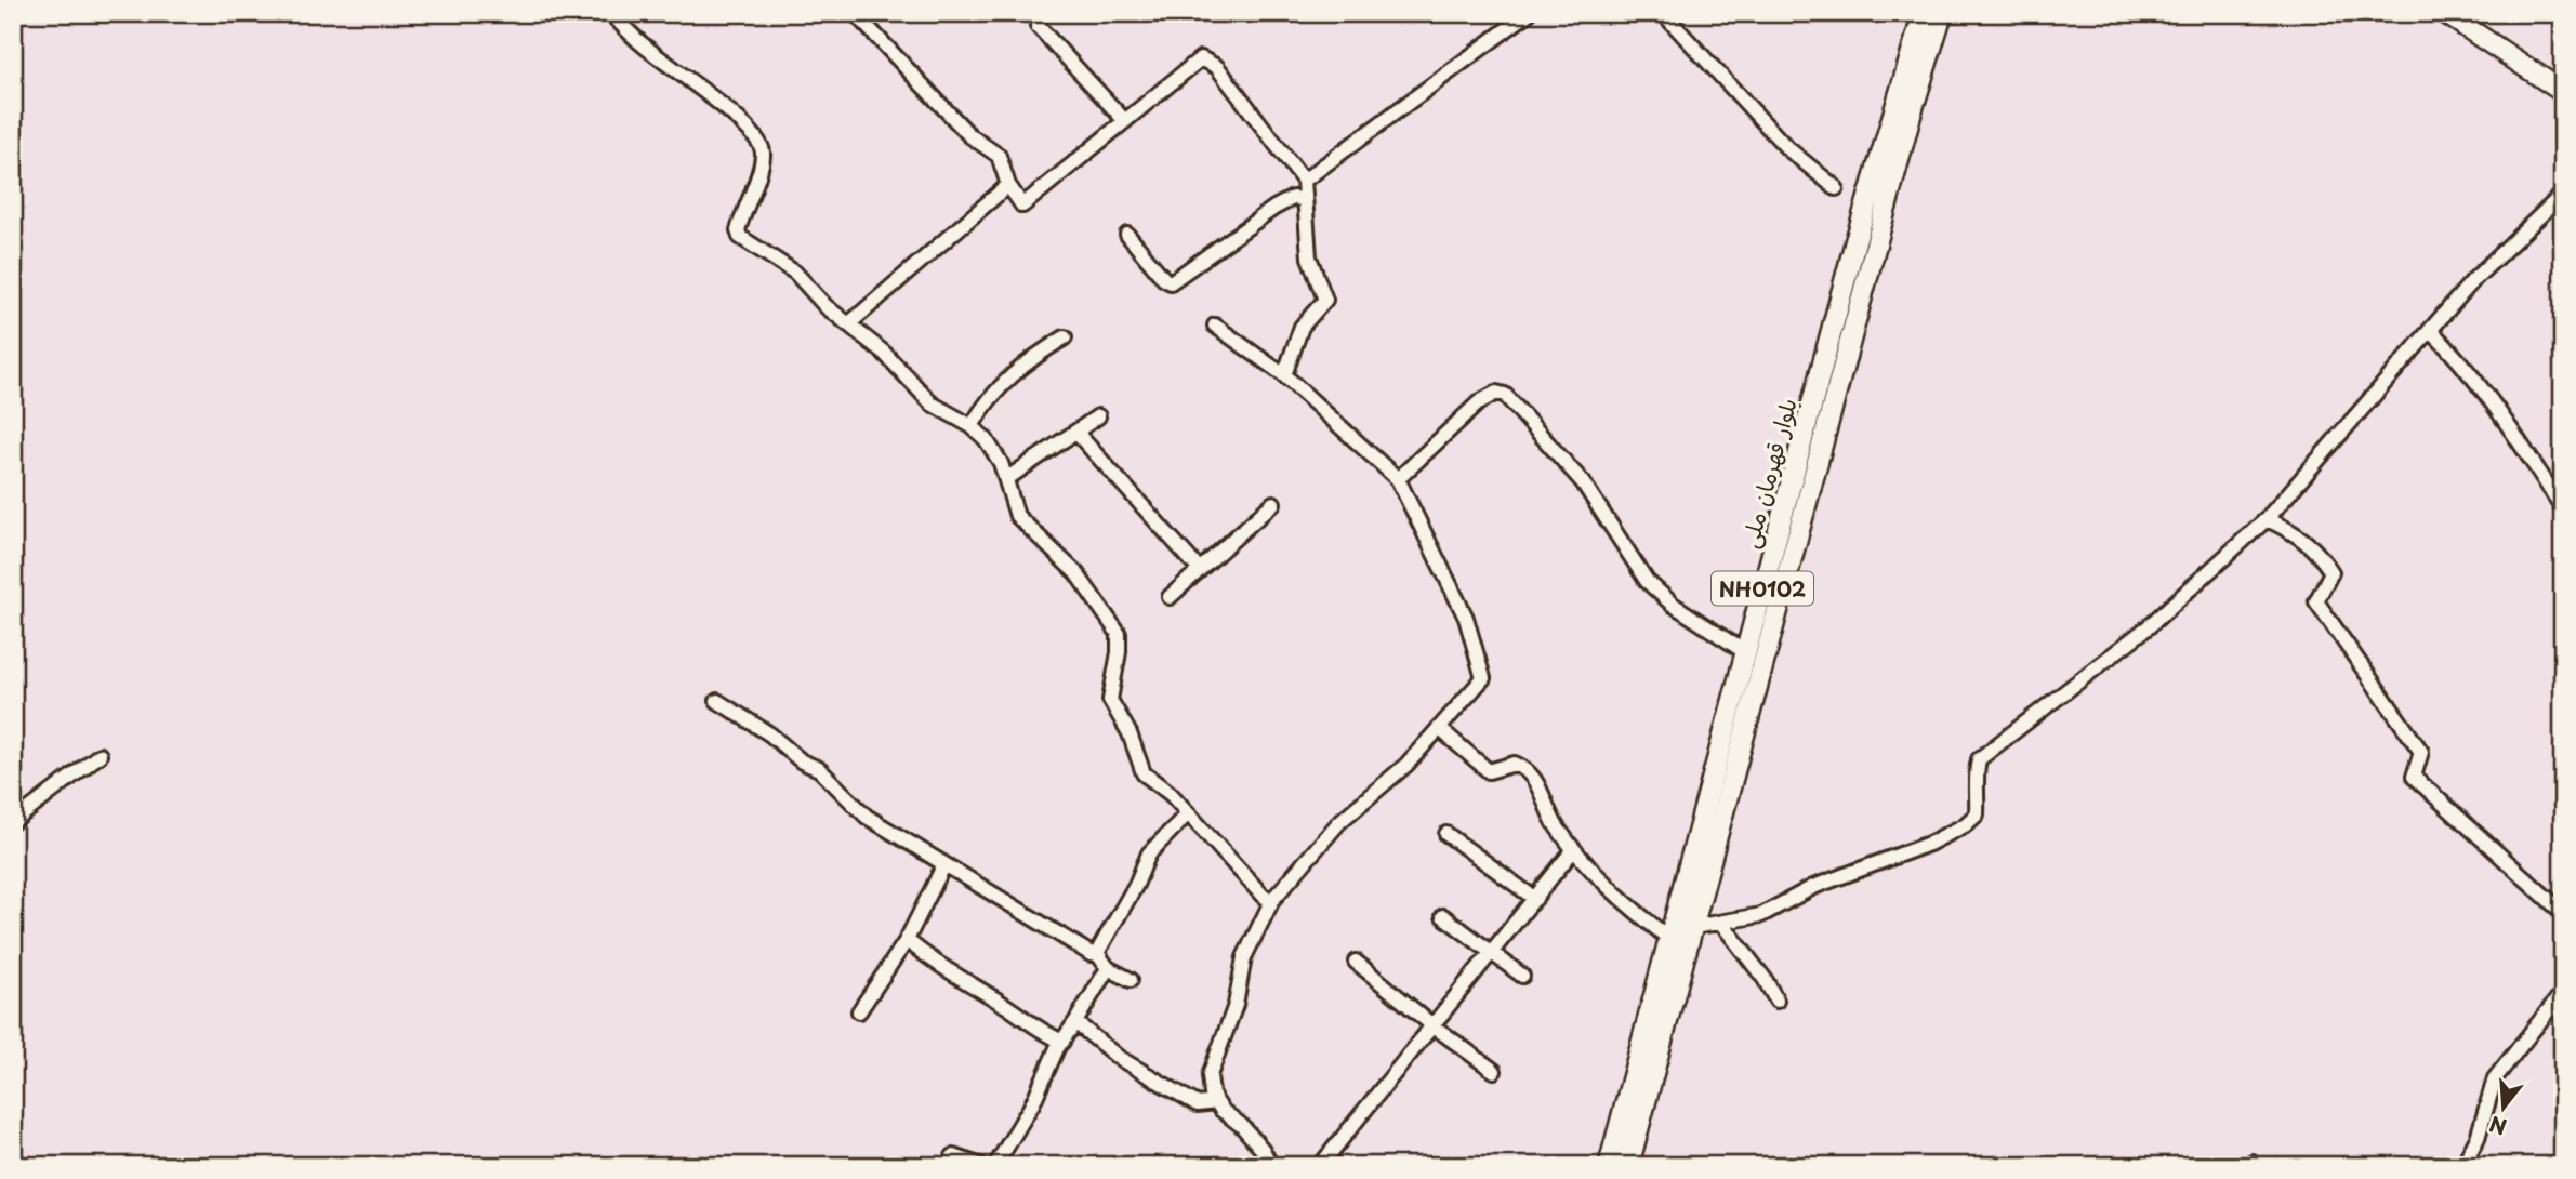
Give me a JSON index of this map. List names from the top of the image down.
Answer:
{
  "streets": {
    "highway": ["بلوار قهرمان ملی", "NH0102"]
  },
  "north": "bottom"
}
